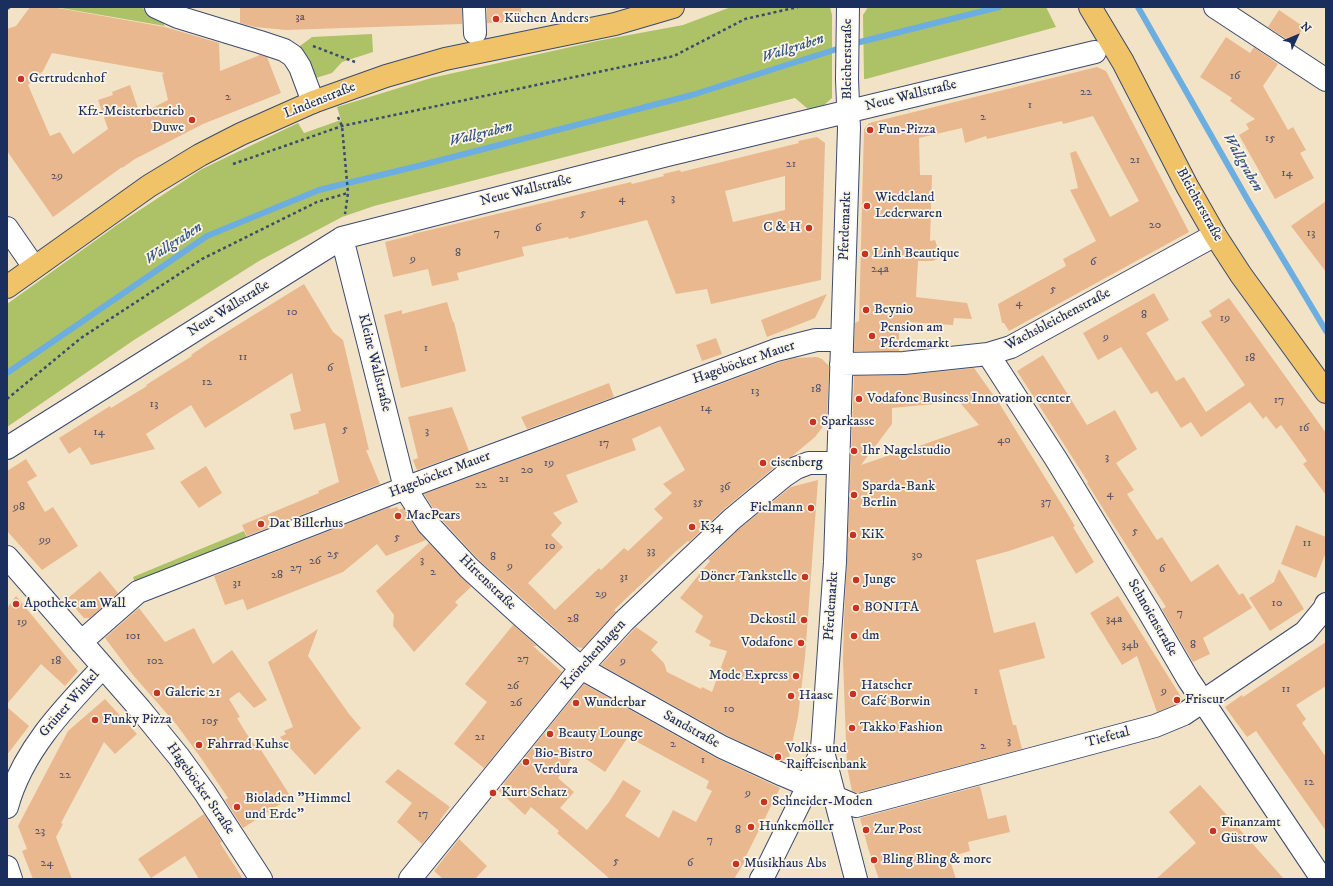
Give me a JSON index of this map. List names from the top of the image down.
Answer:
{
  "streets": {
    "main road": ["Bleicherstraße", "Lindenstraße"],
    "street": [
      "Neue Wallstraße",
      "Pferdemarkt",
      "Wachsbleichenstraße",
      "Kleine Wallstraße",
      "Hageböcker Mauer",
      "Hirtenstraße",
      "Schnoienstraße",
      "Krönchenhagen",
      "Grüner Winkel",
      "Sandstraße",
      "Tiefetal",
      "Hageböcker Straße"
    ]
  },
  "crossings": [
    ["Bleicherstraße", "Neue Wallstraße"],
    ["Bleicherstraße", "Pferdemarkt"],
    ["Bleicherstraße", "Wachsbleichenstraße"],
    ["Neue Wallstraße", "Pferdemarkt"],
    ["Neue Wallstraße", "Kleine Wallstraße"],
    ["Pferdemarkt", "Wachsbleichenstraße"],
    ["Pferdemarkt", "Hageböcker Mauer"],
    ["Pferdemarkt", "Krönchenhagen"],
    ["Pferdemarkt", "Sandstraße"],
    ["Pferdemarkt", "Tiefetal"],
    ["Wachsbleichenstraße", "Schnoienstraße"],
    ["Kleine Wallstraße", "Hageböcker Mauer"],
    ["Kleine Wallstraße", "Hirtenstraße"],
    ["Hageböcker Mauer", "Hirtenstraße"],
    ["Hageböcker Mauer", "Hageböcker Straße"],
    ["Hirtenstraße", "Krönchenhagen"],
    ["Hirtenstraße", "Sandstraße"],
    ["Schnoienstraße", "Tiefetal"],
    ["Krönchenhagen", "Sandstraße"],
    ["Grüner Winkel", "Hageböcker Straße"]
  ],
  "water": ["Wallgraben"],
  "places": [
    "Küchen Anders",
    "Gertrudenhof",
    "Kfz-Meisterbetrieb Duwe",
    "Fun-Pizza",
    "Wiedeland Lederwaren",
    "C & H",
    "Linh Beautique",
    "Beynio",
    "Pension am Pferdemarkt",
    "Vodafone Business Innovation center",
    "Sparkasse",
    "Ihr Nagelstudio",
    "eisenberg",
    "Sparda-Bank Berlin",
    "Fielmann",
    "MacPears",
    "Dat Billerhus",
    "K34",
    "KiK",
    "Döner Tankstelle",
    "Junge",
    "Apotheke am Wall",
    "BONITA",
    "Dekostil",
    "dm",
    "Vodafone",
    "Mode Express",
    "Galerie 21",
    "Hatscher Café Borwin",
    "Haase",
    "Friseur",
    "Wunderbar",
    "Funky Pizza",
    "Takko Fashion",
    "Beauty Lounge",
    "Fahrrad Kuhse",
    "Volks- und Raiffeisenbank",
    "Bio-Bistro Verdura",
    "Kurt Schatz",
    "Schneider-Moden",
    "Bioladen \"Himmel und Erde\"",
    "Hunkemöller",
    "Zur Post",
    "Finanzamt Güstrow",
    "Bling Bling & more",
    "Musikhaus Abs"
  ],
  "house_numbers": [
    "3a",
    "16",
    "22",
    "2",
    "1",
    "2",
    "15",
    "21",
    "21",
    "14",
    "29",
    "3",
    "4",
    "5",
    "20",
    "6",
    "7",
    "13",
    "8",
    "9",
    "6",
    "24a",
    "5",
    "4",
    "10",
    "8",
    "19",
    "9",
    "1",
    "11",
    "18",
    "6",
    "12",
    "18",
    "13",
    "17",
    "13",
    "14",
    "16",
    "5",
    "3",
    "14",
    "40",
    "17",
    "3",
    "19",
    "20",
    "21",
    "22",
    "36",
    "4",
    "35",
    "37",
    "98",
    "5",
    "5",
    "99",
    "11",
    "10",
    "33",
    "25",
    "30",
    "8",
    "3",
    "26",
    "9",
    "27",
    "6",
    "2",
    "28",
    "31",
    "31",
    "29",
    "10",
    "7",
    "28",
    "34a",
    "19",
    "101",
    "34b",
    "8",
    "27",
    "18",
    "102",
    "9",
    "26",
    "11",
    "1",
    "9",
    "26",
    "10",
    "105",
    "21",
    "3",
    "2",
    "2",
    "1",
    "22",
    "12",
    "9",
    "17",
    "8",
    "23",
    "7",
    "5",
    "24",
    "6"
  ],
  "north": "top right"
}
